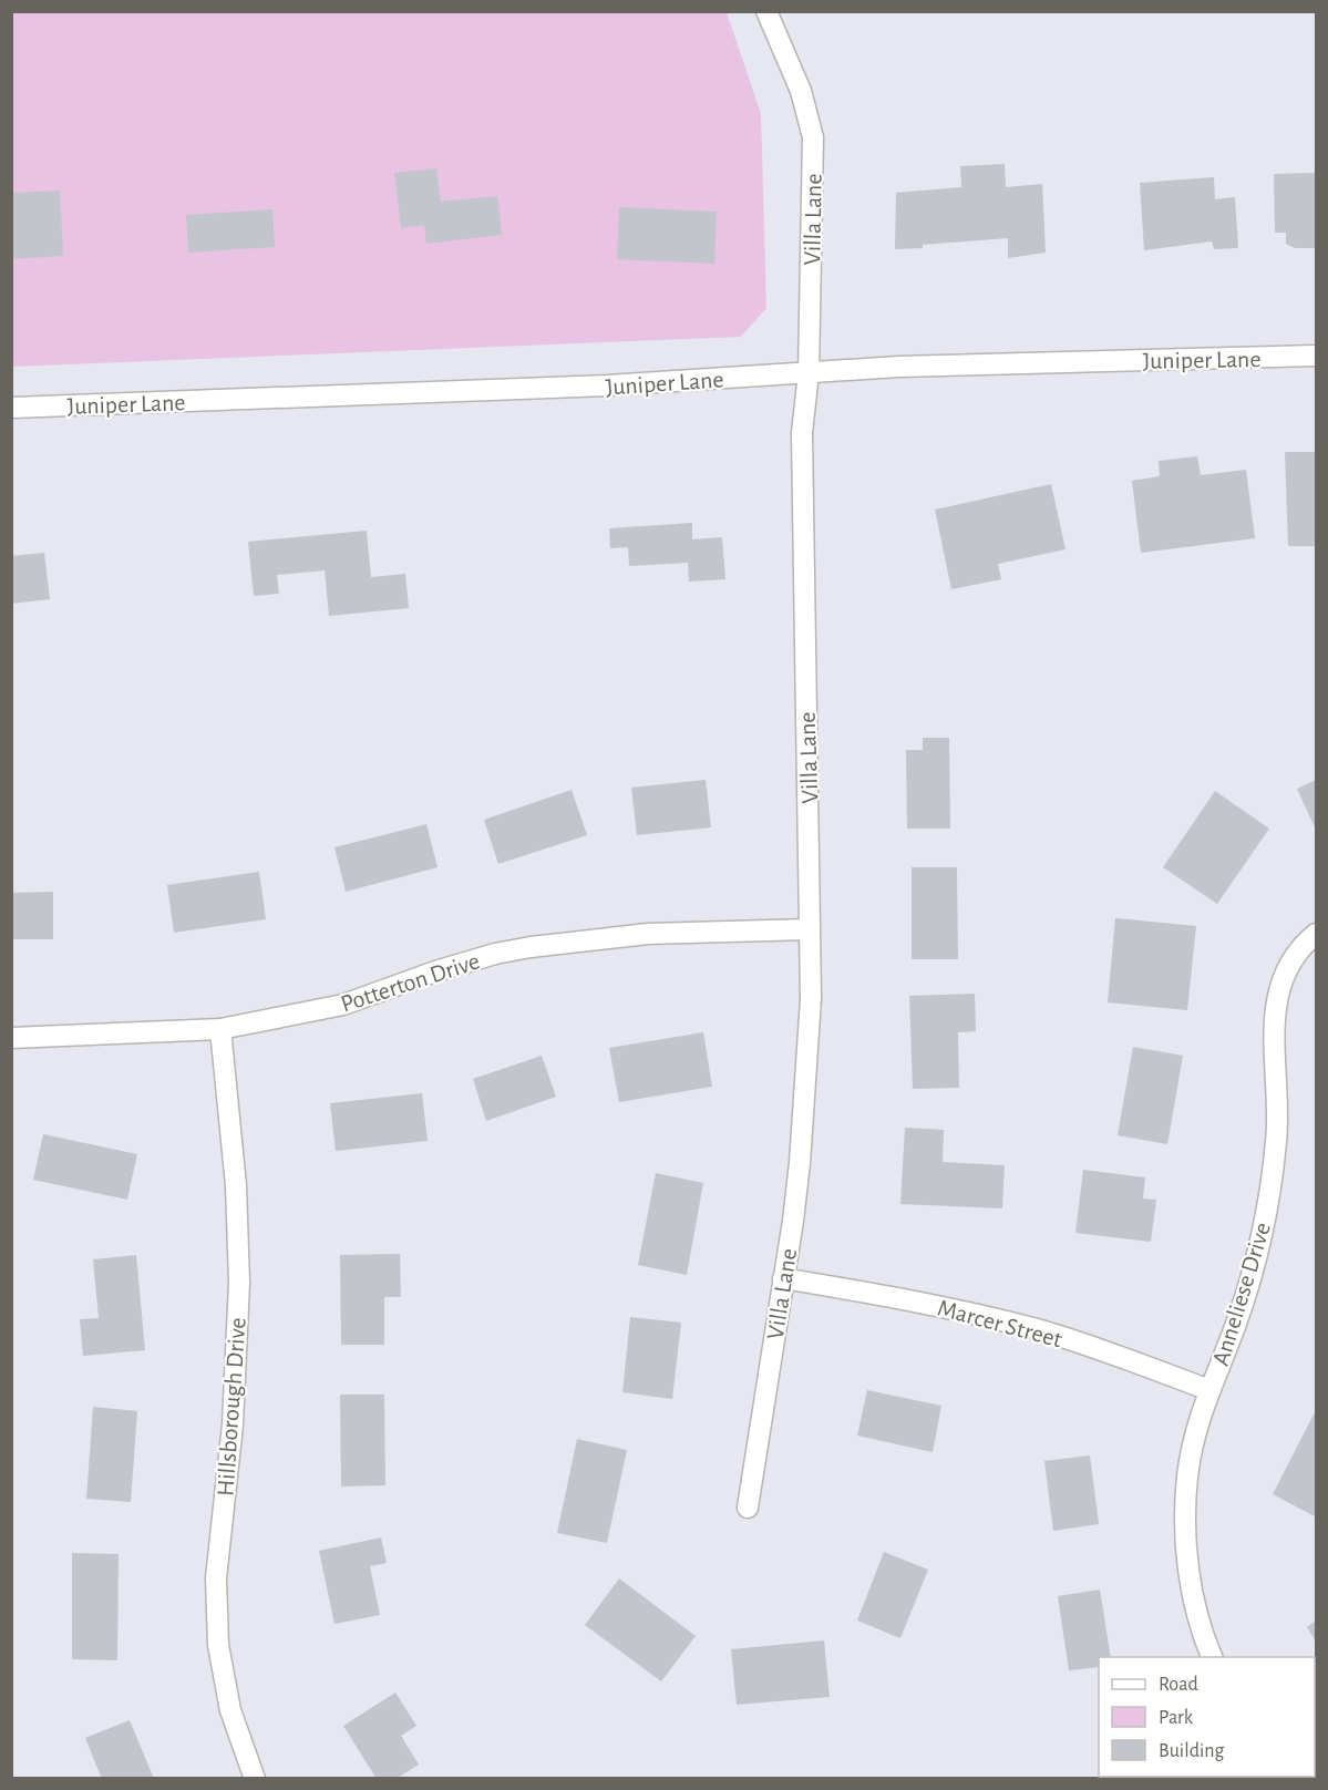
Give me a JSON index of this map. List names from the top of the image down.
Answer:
{
  "streets": {
    "street": [
      "Villa Lane",
      "Juniper Lane",
      "Potterton Drive",
      "Anneliese Drive",
      "Marcer Street",
      "Hillsborough Drive"
    ]
  },
  "crossings": [
    ["Villa Lane", "Juniper Lane"],
    ["Villa Lane", "Potterton Drive"],
    ["Villa Lane", "Marcer Street"],
    ["Potterton Drive", "Hillsborough Drive"],
    ["Anneliese Drive", "Marcer Street"]
  ],
  "legend": ["Road", "Park", "Building"]
}
